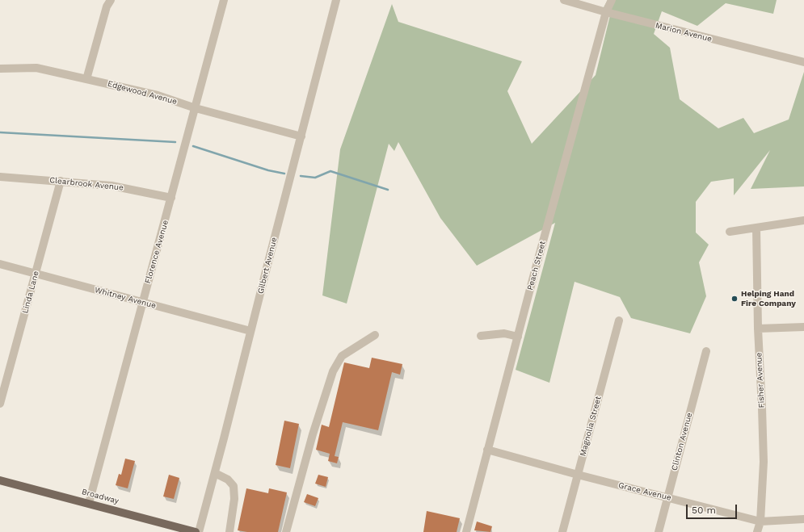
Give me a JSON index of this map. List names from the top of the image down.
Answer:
{
  "streets": {
    "main road": ["Broadway"],
    "street": [
      "Marion Avenue",
      "Edgewood Avenue",
      "Clearbrook Avenue",
      "Florence Avenue",
      "Gilbert Avenue",
      "Peach Street",
      "Linda Lane",
      "Whitney Avenue",
      "Fisher Avenue",
      "Magnolia Street",
      "Clinton Avenue",
      "Grace Avenue"
    ]
  },
  "crossings": [
    ["Marion Avenue", "Peach Street"],
    ["Edgewood Avenue", "Florence Avenue"],
    ["Edgewood Avenue", "Gilbert Avenue"],
    ["Clearbrook Avenue", "Florence Avenue"],
    ["Clearbrook Avenue", "Linda Lane"],
    ["Florence Avenue", "Whitney Avenue"],
    ["Florence Avenue", "Broadway"],
    ["Gilbert Avenue", "Whitney Avenue"],
    ["Peach Street", "Grace Avenue"],
    ["Linda Lane", "Whitney Avenue"],
    ["Fisher Avenue", "Grace Avenue"],
    ["Magnolia Street", "Grace Avenue"],
    ["Clinton Avenue", "Grace Avenue"]
  ],
  "places": ["Helping Hand Fire Company"],
  "scale_bar": "50 m"
}
